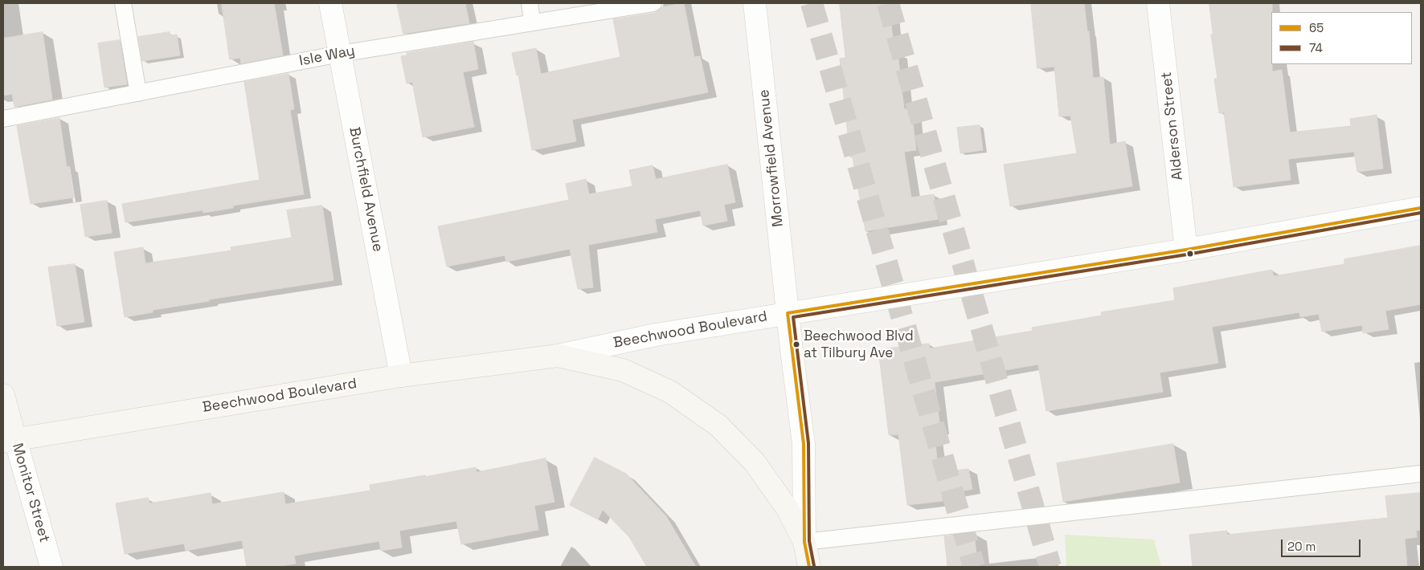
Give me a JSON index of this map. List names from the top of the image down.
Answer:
{
  "streets": {
    "street": [
      "Alderson Street",
      "Morrowfield Avenue",
      "Burchfield Avenue",
      "Beechwood Boulevard",
      "Monitor Street"
    ],
    "lane": ["Isle Way"]
  },
  "crossings": [
    ["Isle Way", "Burchfield Avenue"],
    ["Morrowfield Avenue", "Beechwood Boulevard"],
    ["Burchfield Avenue", "Beechwood Boulevard"],
    ["Beechwood Boulevard", "Monitor Street"]
  ],
  "places": ["Beechwood Blvd at Tilbury Ave"],
  "lines": ["transit line 65", "transit line 74"],
  "legend": ["65", "74"],
  "scale_bar": "20 m"
}
